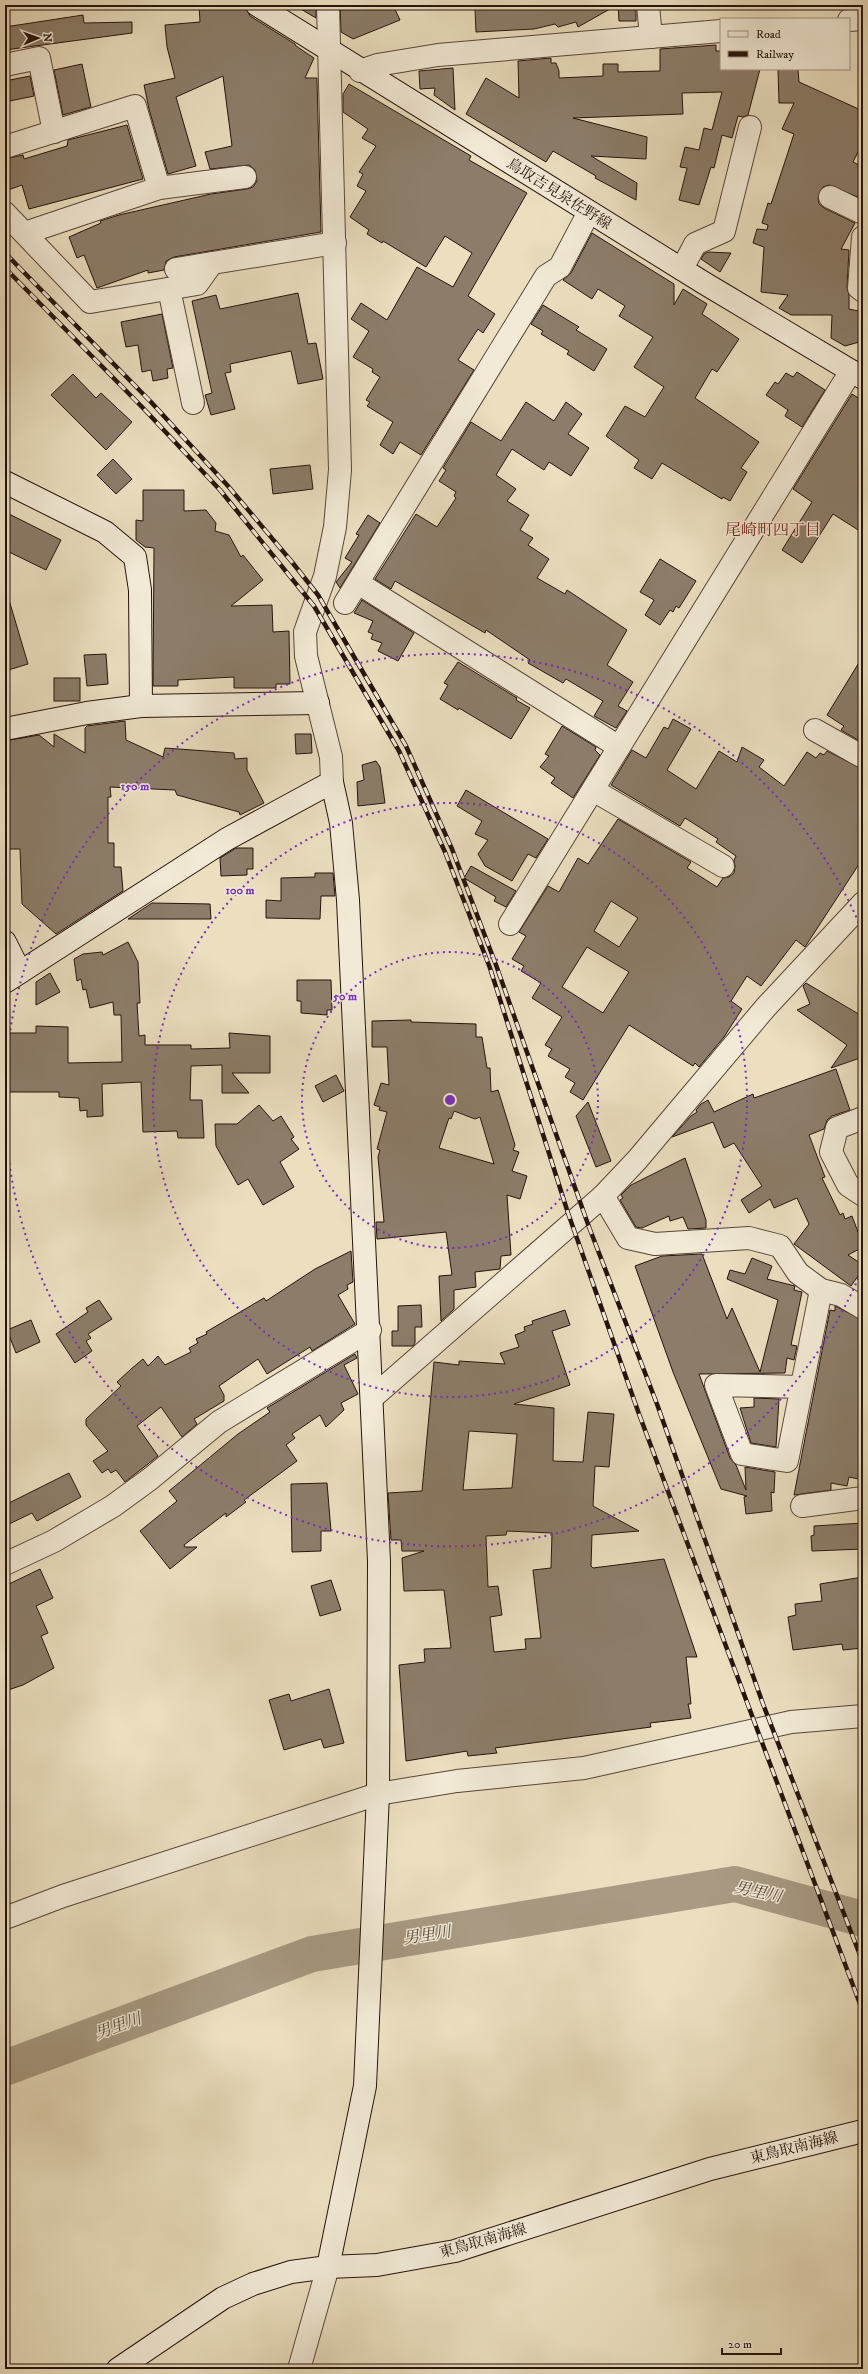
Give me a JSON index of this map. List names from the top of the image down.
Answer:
{
  "streets": {
    "street": ["鳥取吉見泉佐野線", "東鳥取南海線"]
  },
  "districts": ["尾崎町四丁目"],
  "water": ["男里川"],
  "legend": ["Road", "Railway"],
  "scale_bar": "20 m",
  "north": "right",
  "rings": ["150 m", "100 m", "50 m"]
}
